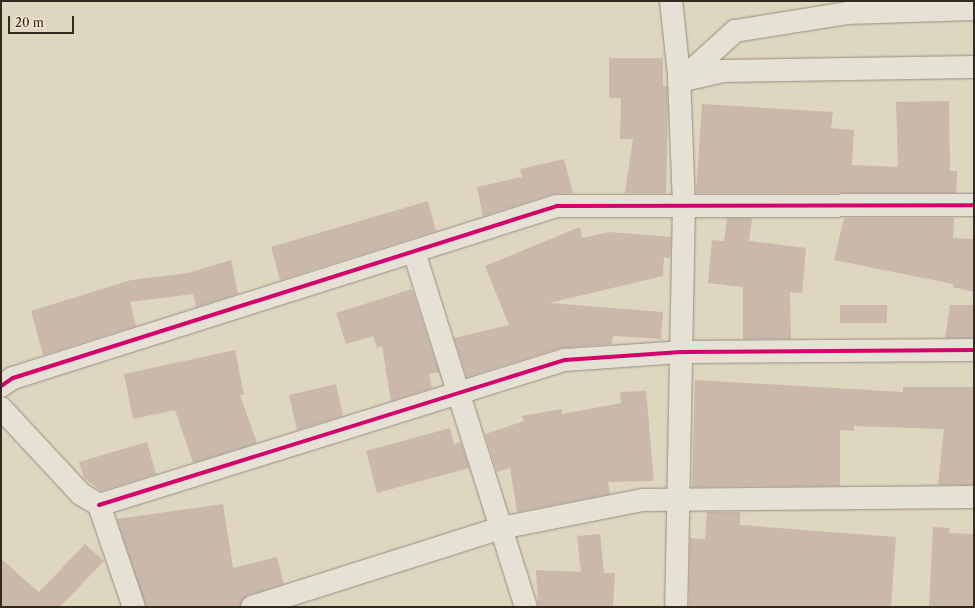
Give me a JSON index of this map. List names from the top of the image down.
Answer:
{
  "scale_bar": "20 m"
}
